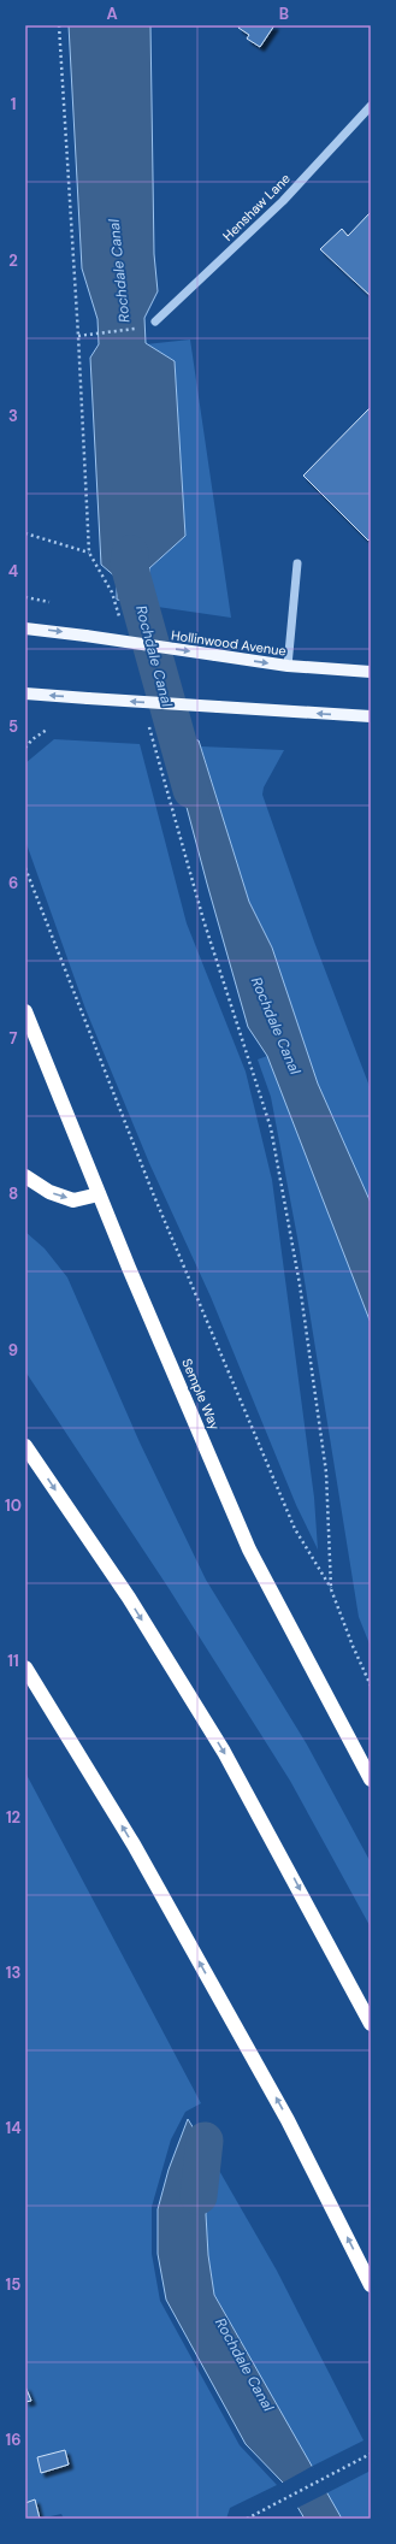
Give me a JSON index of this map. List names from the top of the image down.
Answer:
{
  "streets": {
    "highway": ["Semple Way"],
    "main road": ["Hollinwood Avenue"],
    "street": ["Henshaw Lane"]
  },
  "water": ["Rochdale Canal"],
  "grid": {
    "columns": ["A", "B"],
    "rows": [
      "1",
      "2",
      "3",
      "4",
      "5",
      "6",
      "7",
      "8",
      "9",
      "10",
      "11",
      "12",
      "13",
      "14",
      "15",
      "16"
    ]
  }
}
